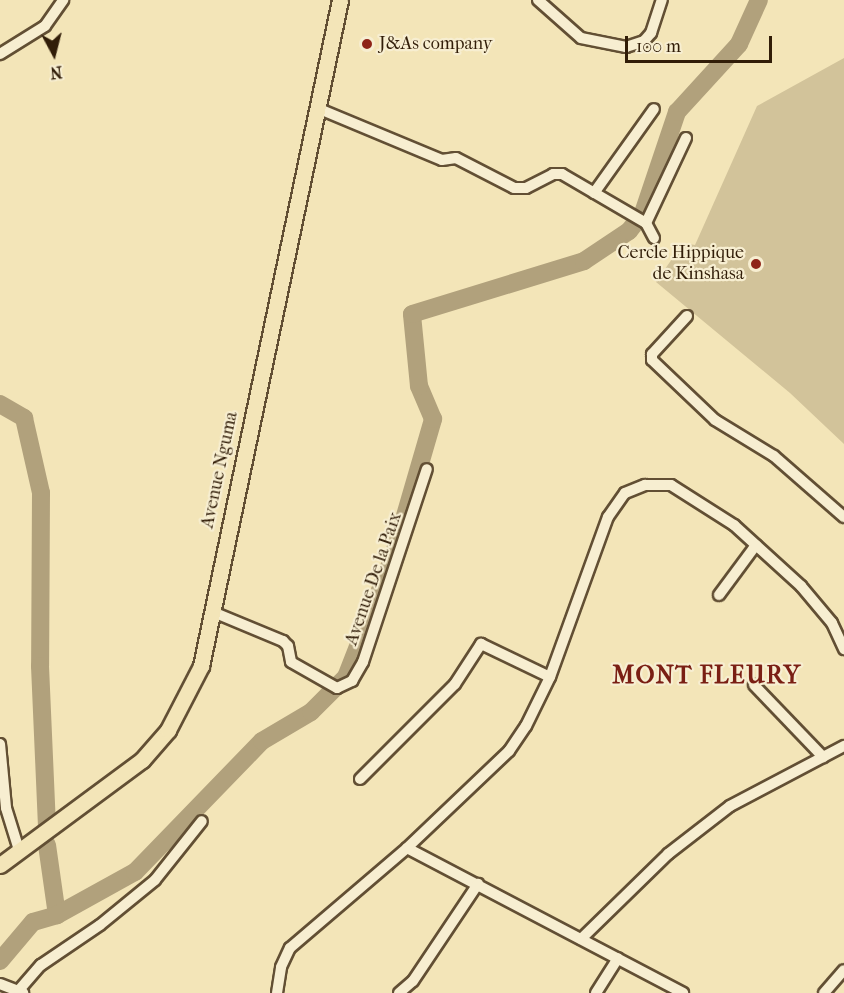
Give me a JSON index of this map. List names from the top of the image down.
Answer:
{
  "streets": {
    "main road": ["Avenue Nguma"],
    "street": ["Avenue De la Paix"]
  },
  "crossings": [
    ["Avenue Nguma", "Avenue De la Paix"]
  ],
  "districts": ["MONT FLEURY"],
  "places": ["J&As company", "Cercle Hippique de Kinshasa"],
  "scale_bar": "100 m",
  "north": "bottom"
}
